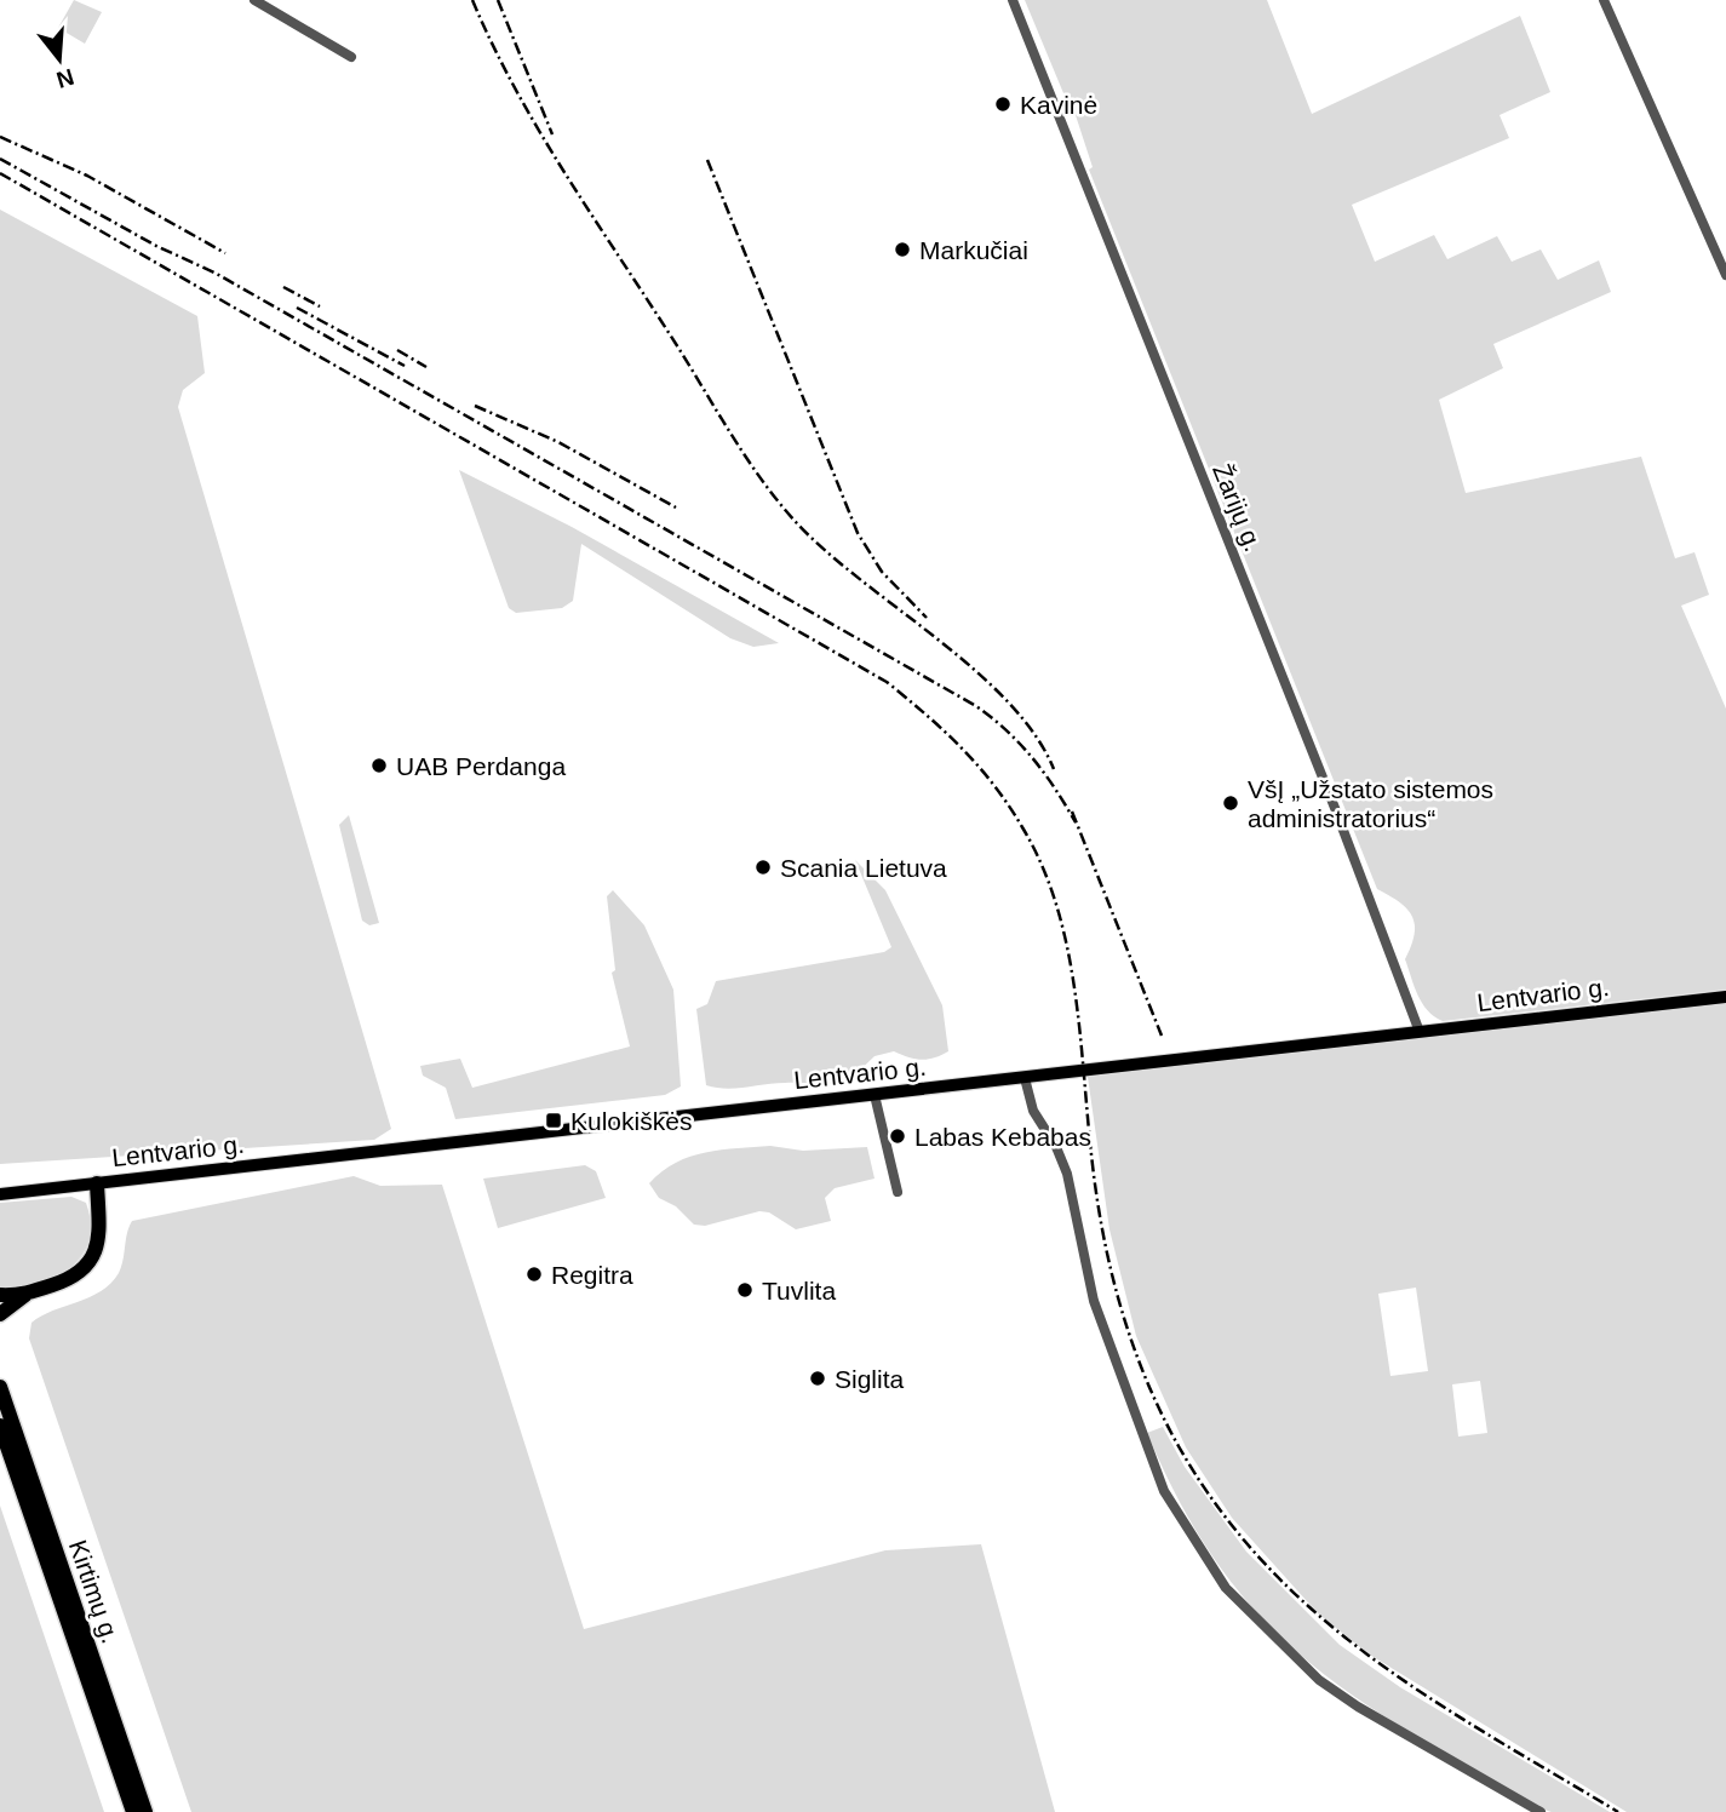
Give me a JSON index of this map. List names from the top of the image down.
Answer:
{
  "streets": {
    "highway": ["Kirtimų g."],
    "main road": ["Lentvario g."],
    "street": ["Žarijų g."]
  },
  "crossings": [
    ["Žarijų g.", "Lentvario g."]
  ],
  "places": {
    "other": [
      "Kavinė",
      "Markučiai",
      "UAB Perdanga",
      "VšĮ „Užstato sistemos administratorius“",
      "Scania Lietuva",
      "Labas Kebabas",
      "Regitra",
      "Tuvlita",
      "Siglita"
    ],
    "transit": ["Kulokiškės"]
  },
  "north": "bottom"
}
